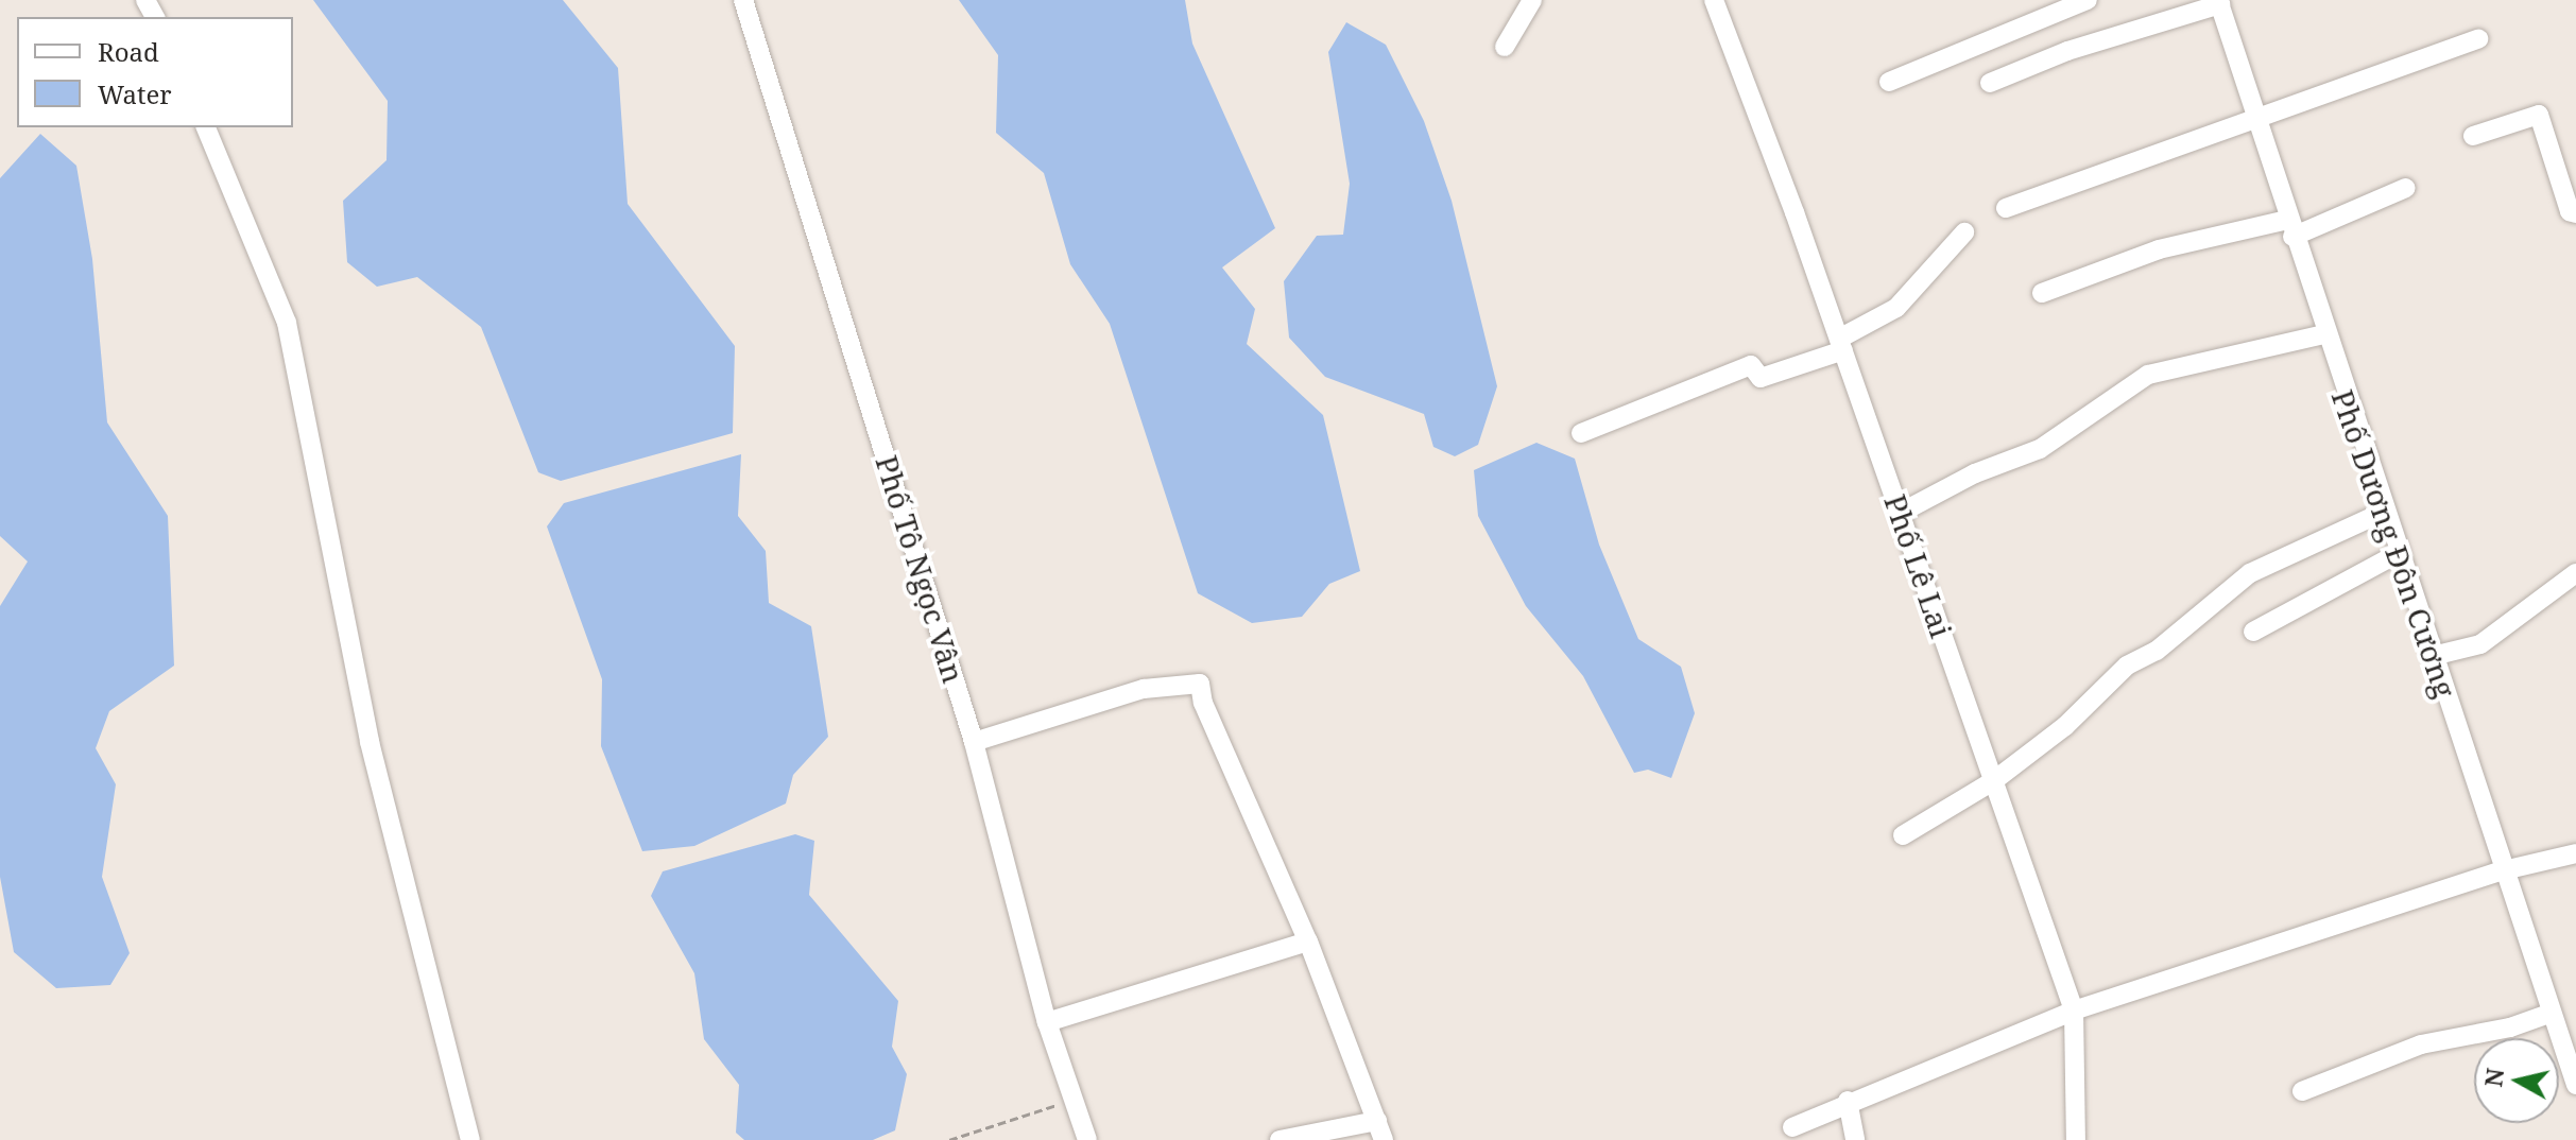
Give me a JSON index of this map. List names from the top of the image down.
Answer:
{
  "streets": {
    "street": ["Phố Dương Đôn Cương", "Phố Lê Lai", "Phố Tô Ngọc Vân"]
  },
  "legend": ["Road", "Water"],
  "north": "left"
}
